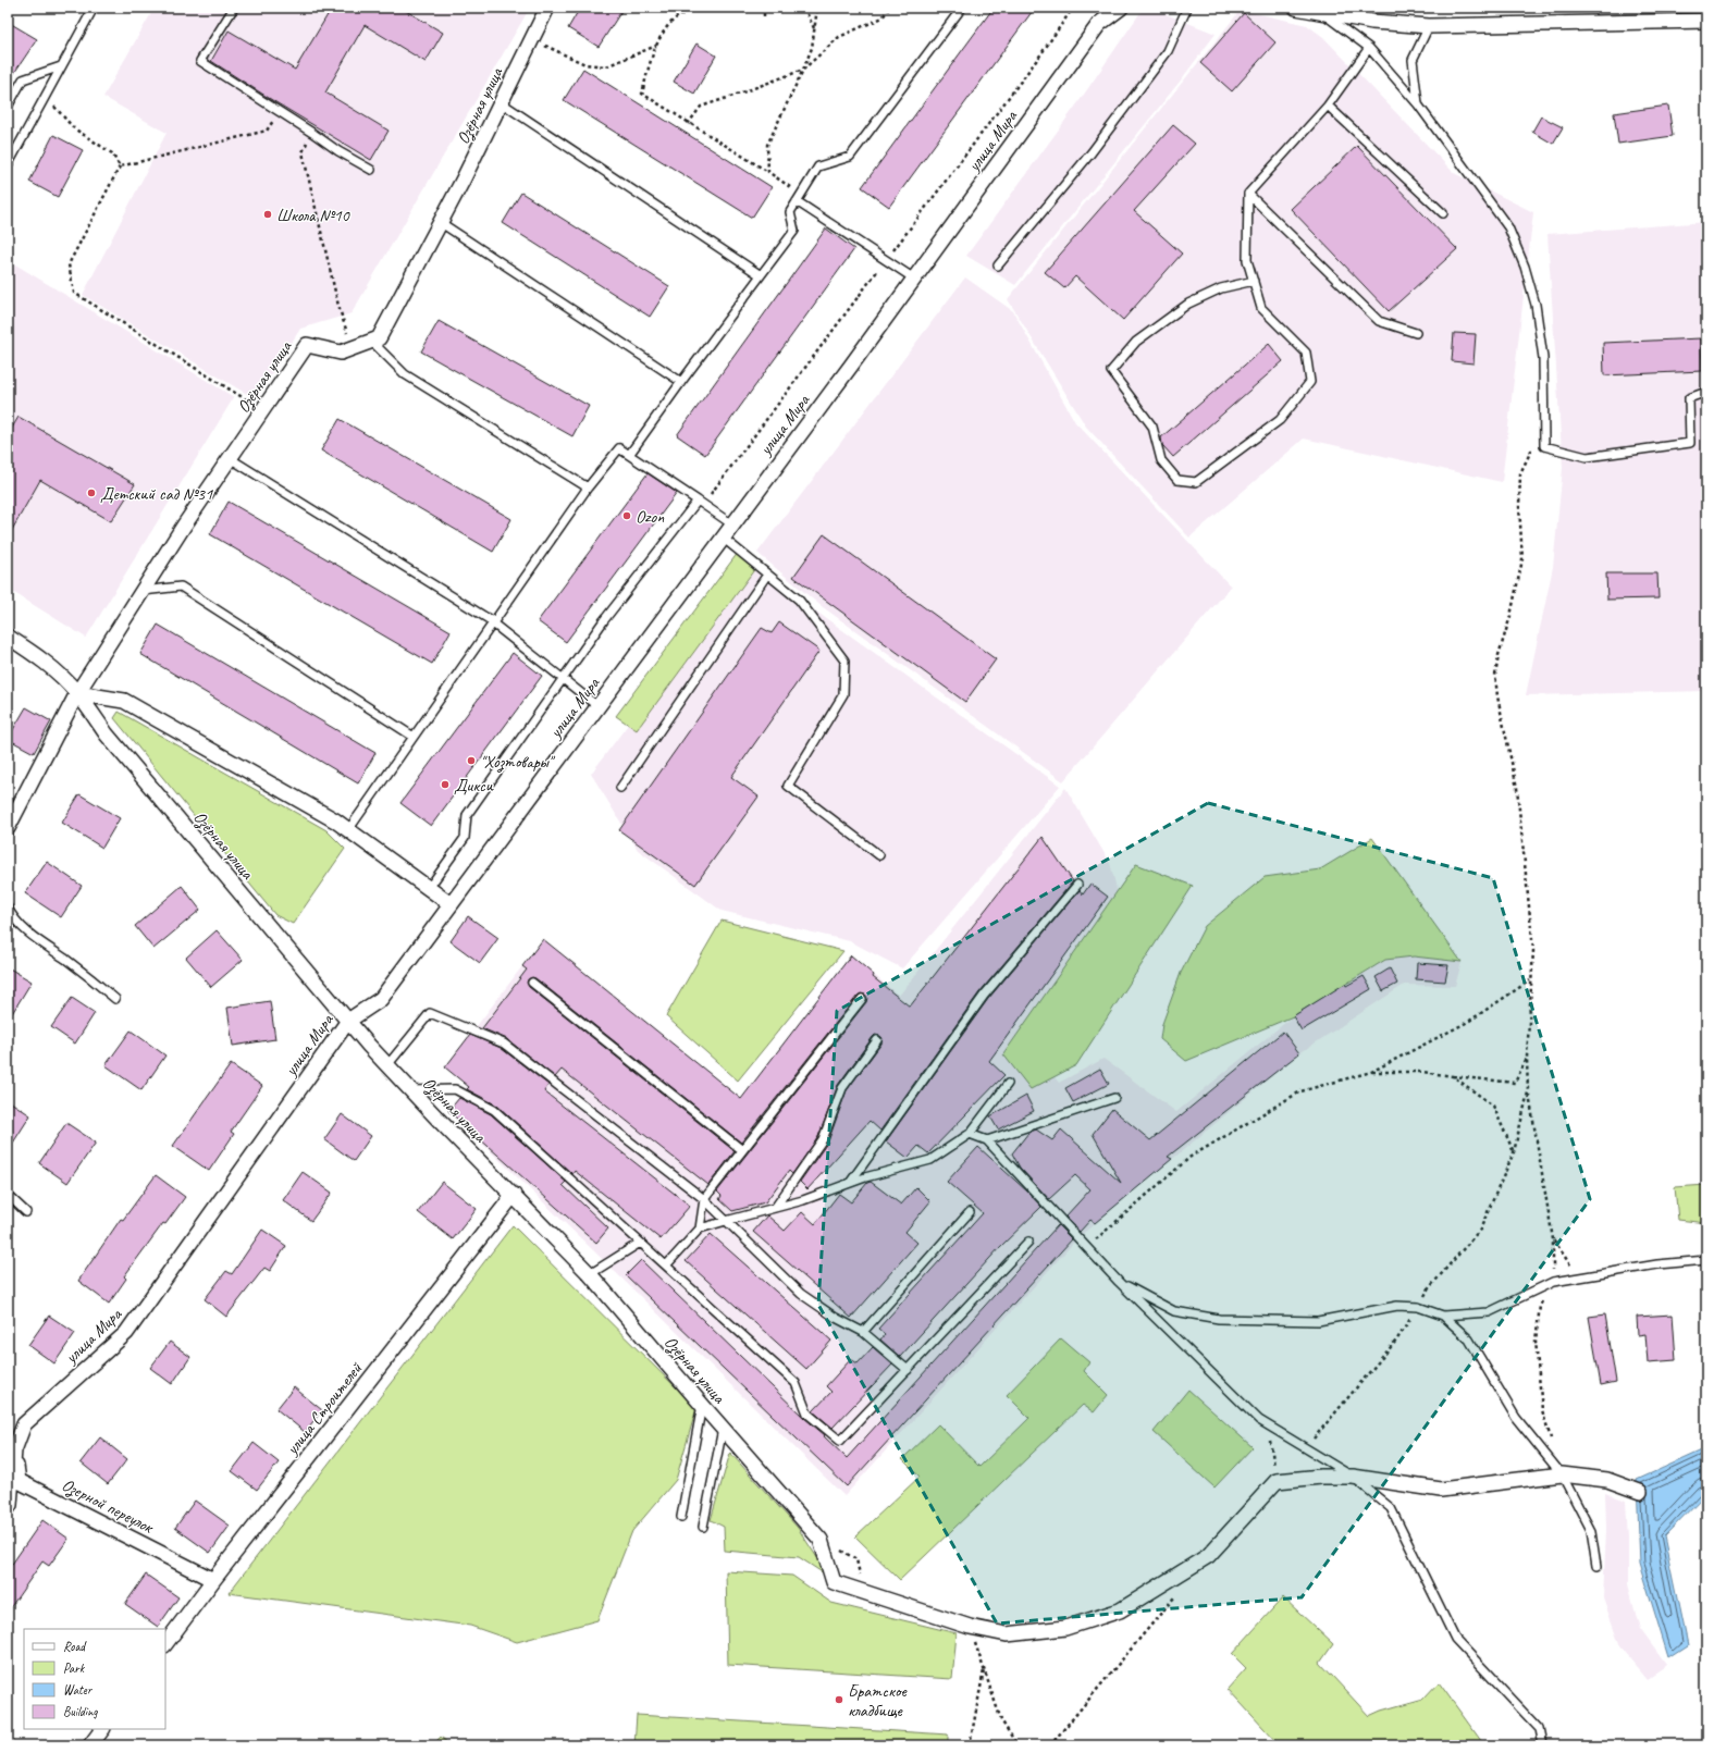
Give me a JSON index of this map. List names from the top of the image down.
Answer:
{
  "streets": {
    "street": [
      "Озёрная улица",
      "улица Мира",
      "улица Строителей",
      "Озерной переулок"
    ]
  },
  "crossings": [
    ["Озёрная улица", "улица Мира"],
    ["Озёрная улица", "улица Строителей"],
    ["улица Мира", "Озерной переулок"],
    ["улица Строителей", "Озерной переулок"]
  ],
  "places": [
    "Школа №10",
    "Детский сад №31",
    "Ozon",
    "\"Хозтовары\"",
    "Дикси",
    "Братское кладбище"
  ],
  "legend": [
    "Road",
    "Park",
    "Water",
    "Building"
  ]
}
